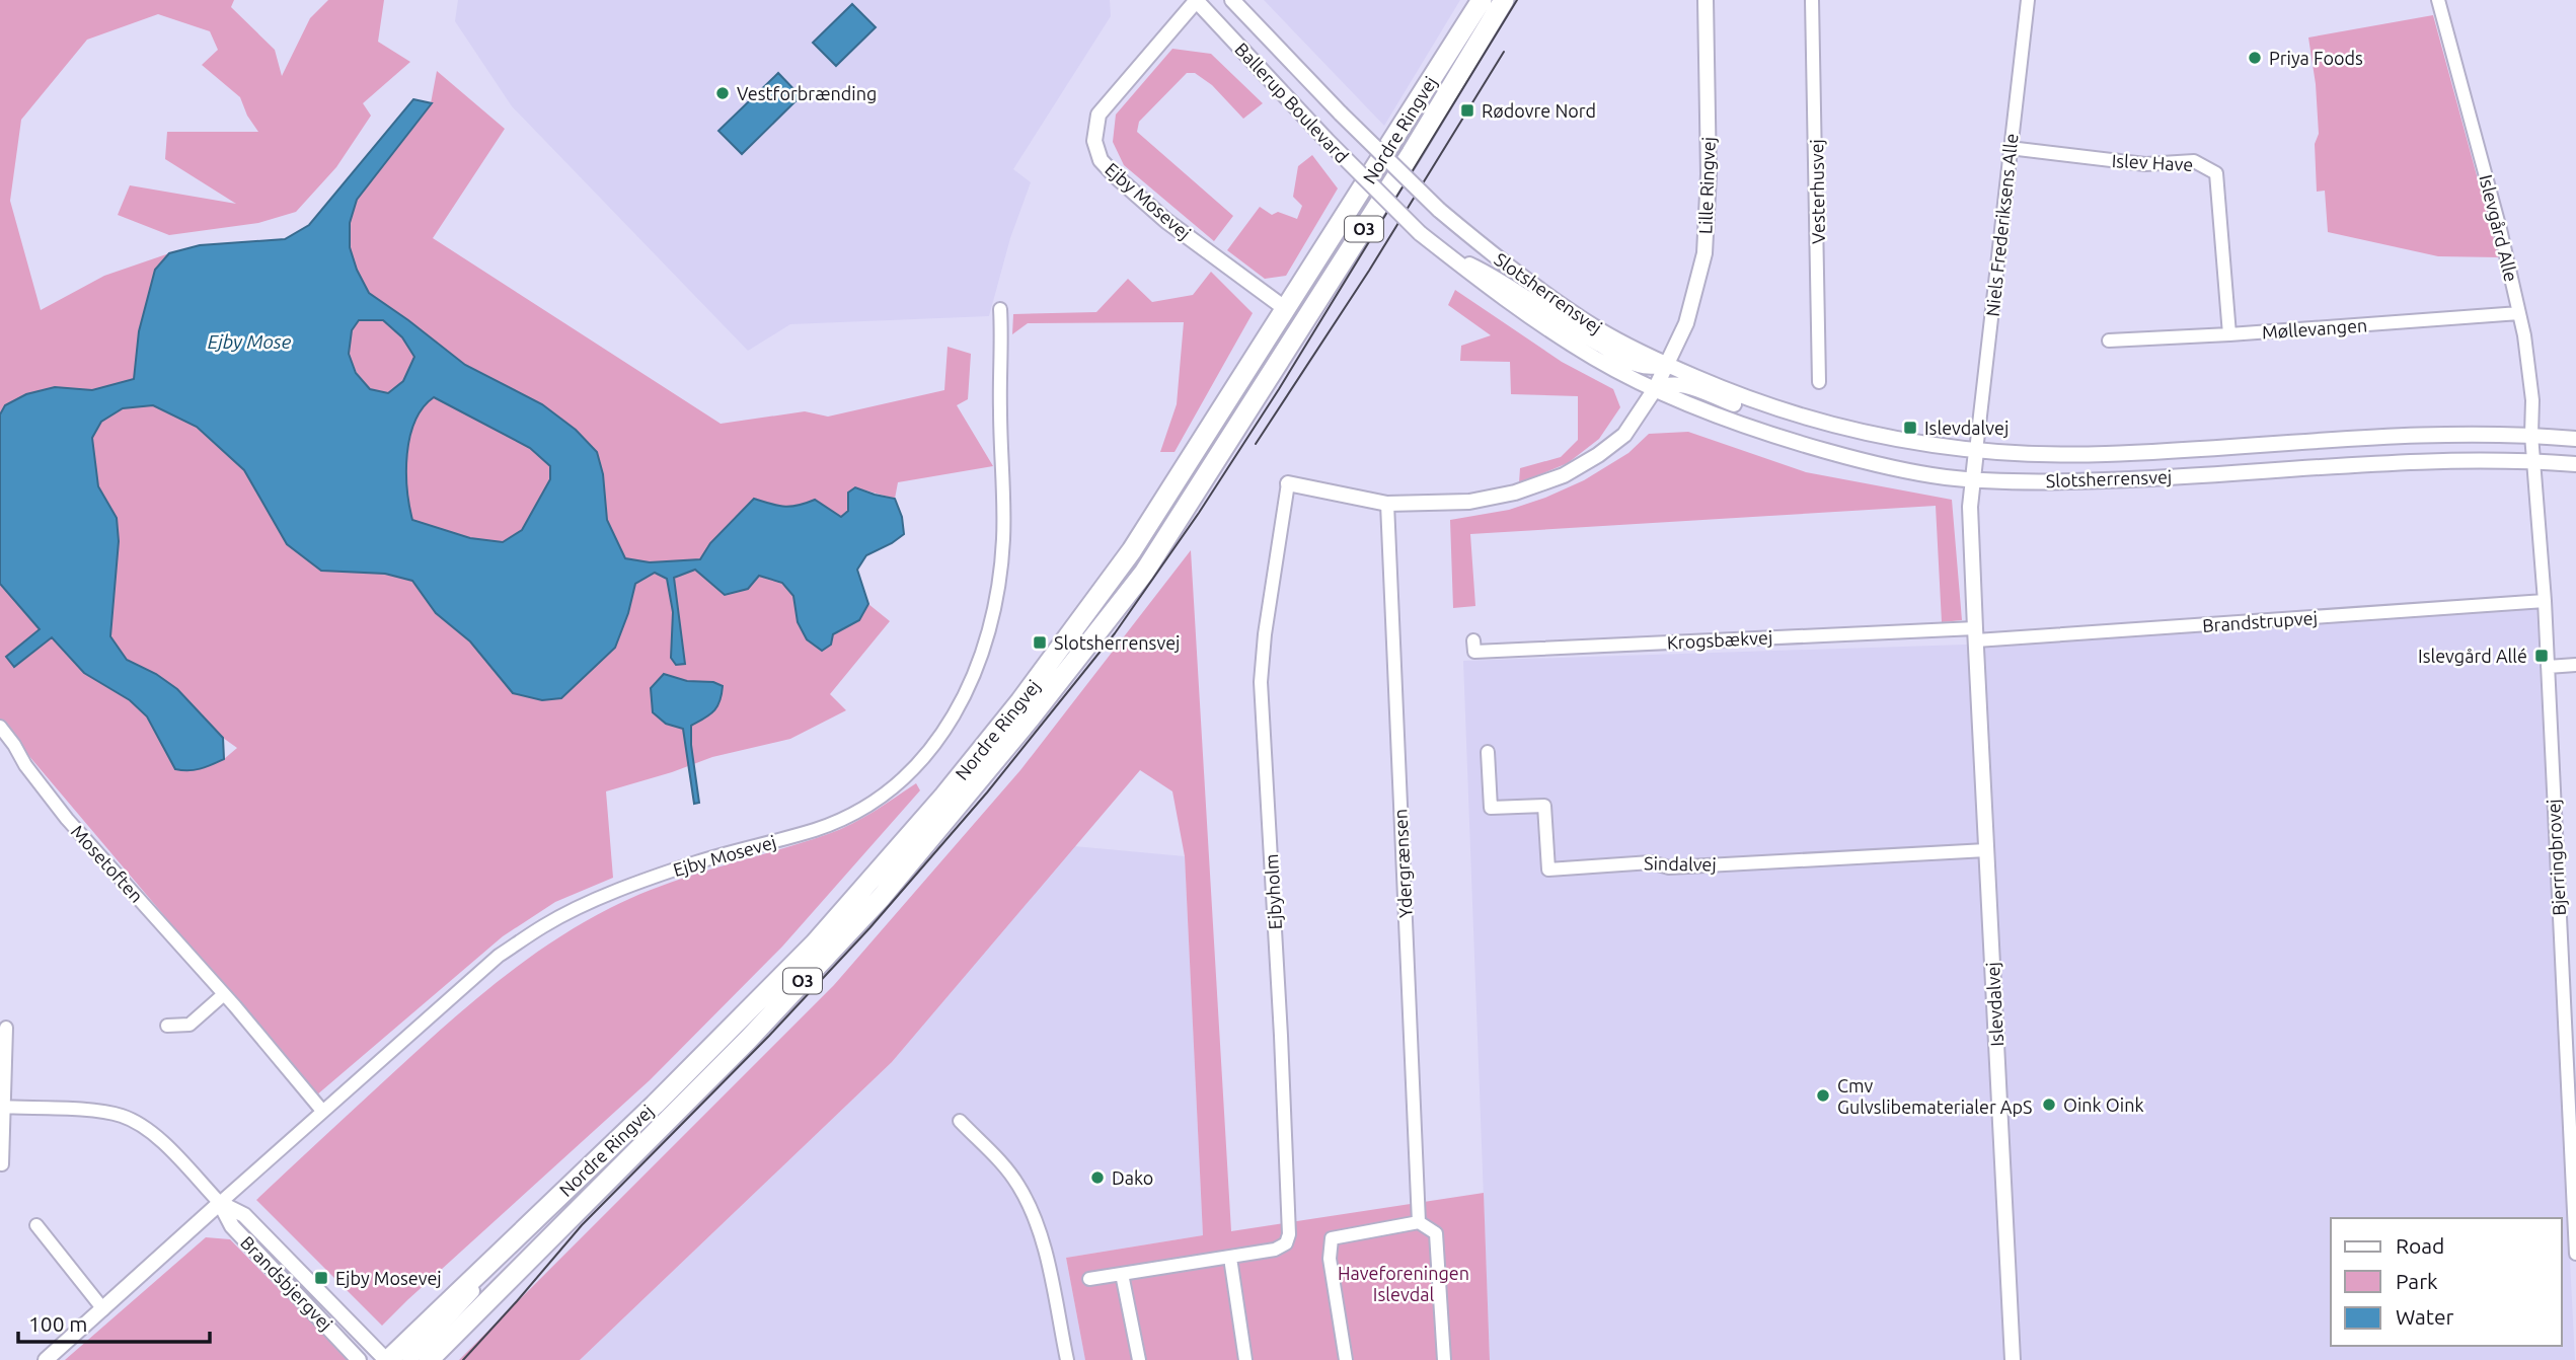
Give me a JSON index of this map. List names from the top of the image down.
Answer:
{
  "streets": {
    "main road": ["Nordre Ringvej", "O3"],
    "street": [
      "Ballerup Boulevard",
      "Islev Have",
      "Lille Ringvej",
      "Vesterhusvej",
      "Ejby Mosevej",
      "Niels Frederiksens Alle",
      "Islevgård Alle",
      "Slotsherrensvej",
      "Møllevangen",
      "Brandstrupvej",
      "Krogsbækvej",
      "Bjerringbrovej",
      "Mosetoften",
      "Ydergrænsen",
      "Sindalvej",
      "Ejbyholm",
      "Islevdalvej",
      "Brandsbjergvej"
    ]
  },
  "crossings": [
    ["Ballerup Boulevard", "Ejby Mosevej"],
    ["Ballerup Boulevard", "Slotsherrensvej"],
    ["Nordre Ringvej", "Ejby Mosevej"],
    ["Nordre Ringvej", "Brandsbjergvej"],
    ["Islev Have", "Niels Frederiksens Alle"],
    ["Islev Have", "Møllevangen"],
    ["Lille Ringvej", "Slotsherrensvej"],
    ["Ejby Mosevej", "Mosetoften"],
    ["Ejby Mosevej", "Brandsbjergvej"],
    ["Niels Frederiksens Alle", "Slotsherrensvej"],
    ["Niels Frederiksens Alle", "Islevdalvej"],
    ["Islevgård Alle", "Slotsherrensvej"],
    ["Islevgård Alle", "Møllevangen"],
    ["Islevgård Alle", "Bjerringbrovej"],
    ["Slotsherrensvej", "Bjerringbrovej"],
    ["Slotsherrensvej", "Islevdalvej"],
    ["Brandstrupvej", "Krogsbækvej"],
    ["Brandstrupvej", "Bjerringbrovej"],
    ["Brandstrupvej", "Islevdalvej"],
    ["Krogsbækvej", "Islevdalvej"],
    ["Sindalvej", "Islevdalvej"]
  ],
  "water": ["Ejby Mose"],
  "parks": ["Haveforeningen Islevdal"],
  "places": {
    "other": [
      "Priya Foods",
      "Vestforbrænding",
      "Cmv Gulvslibematerialer ApS",
      "Oink Oink",
      "Dako"
    ],
    "transit": [
      "Rødovre Nord",
      "Islevdalvej",
      "Slotsherrensvej",
      "Islevgård Allé",
      "Ejby Mosevej"
    ]
  },
  "legend": ["Road", "Park", "Water"],
  "scale_bar": "100 m"
}
